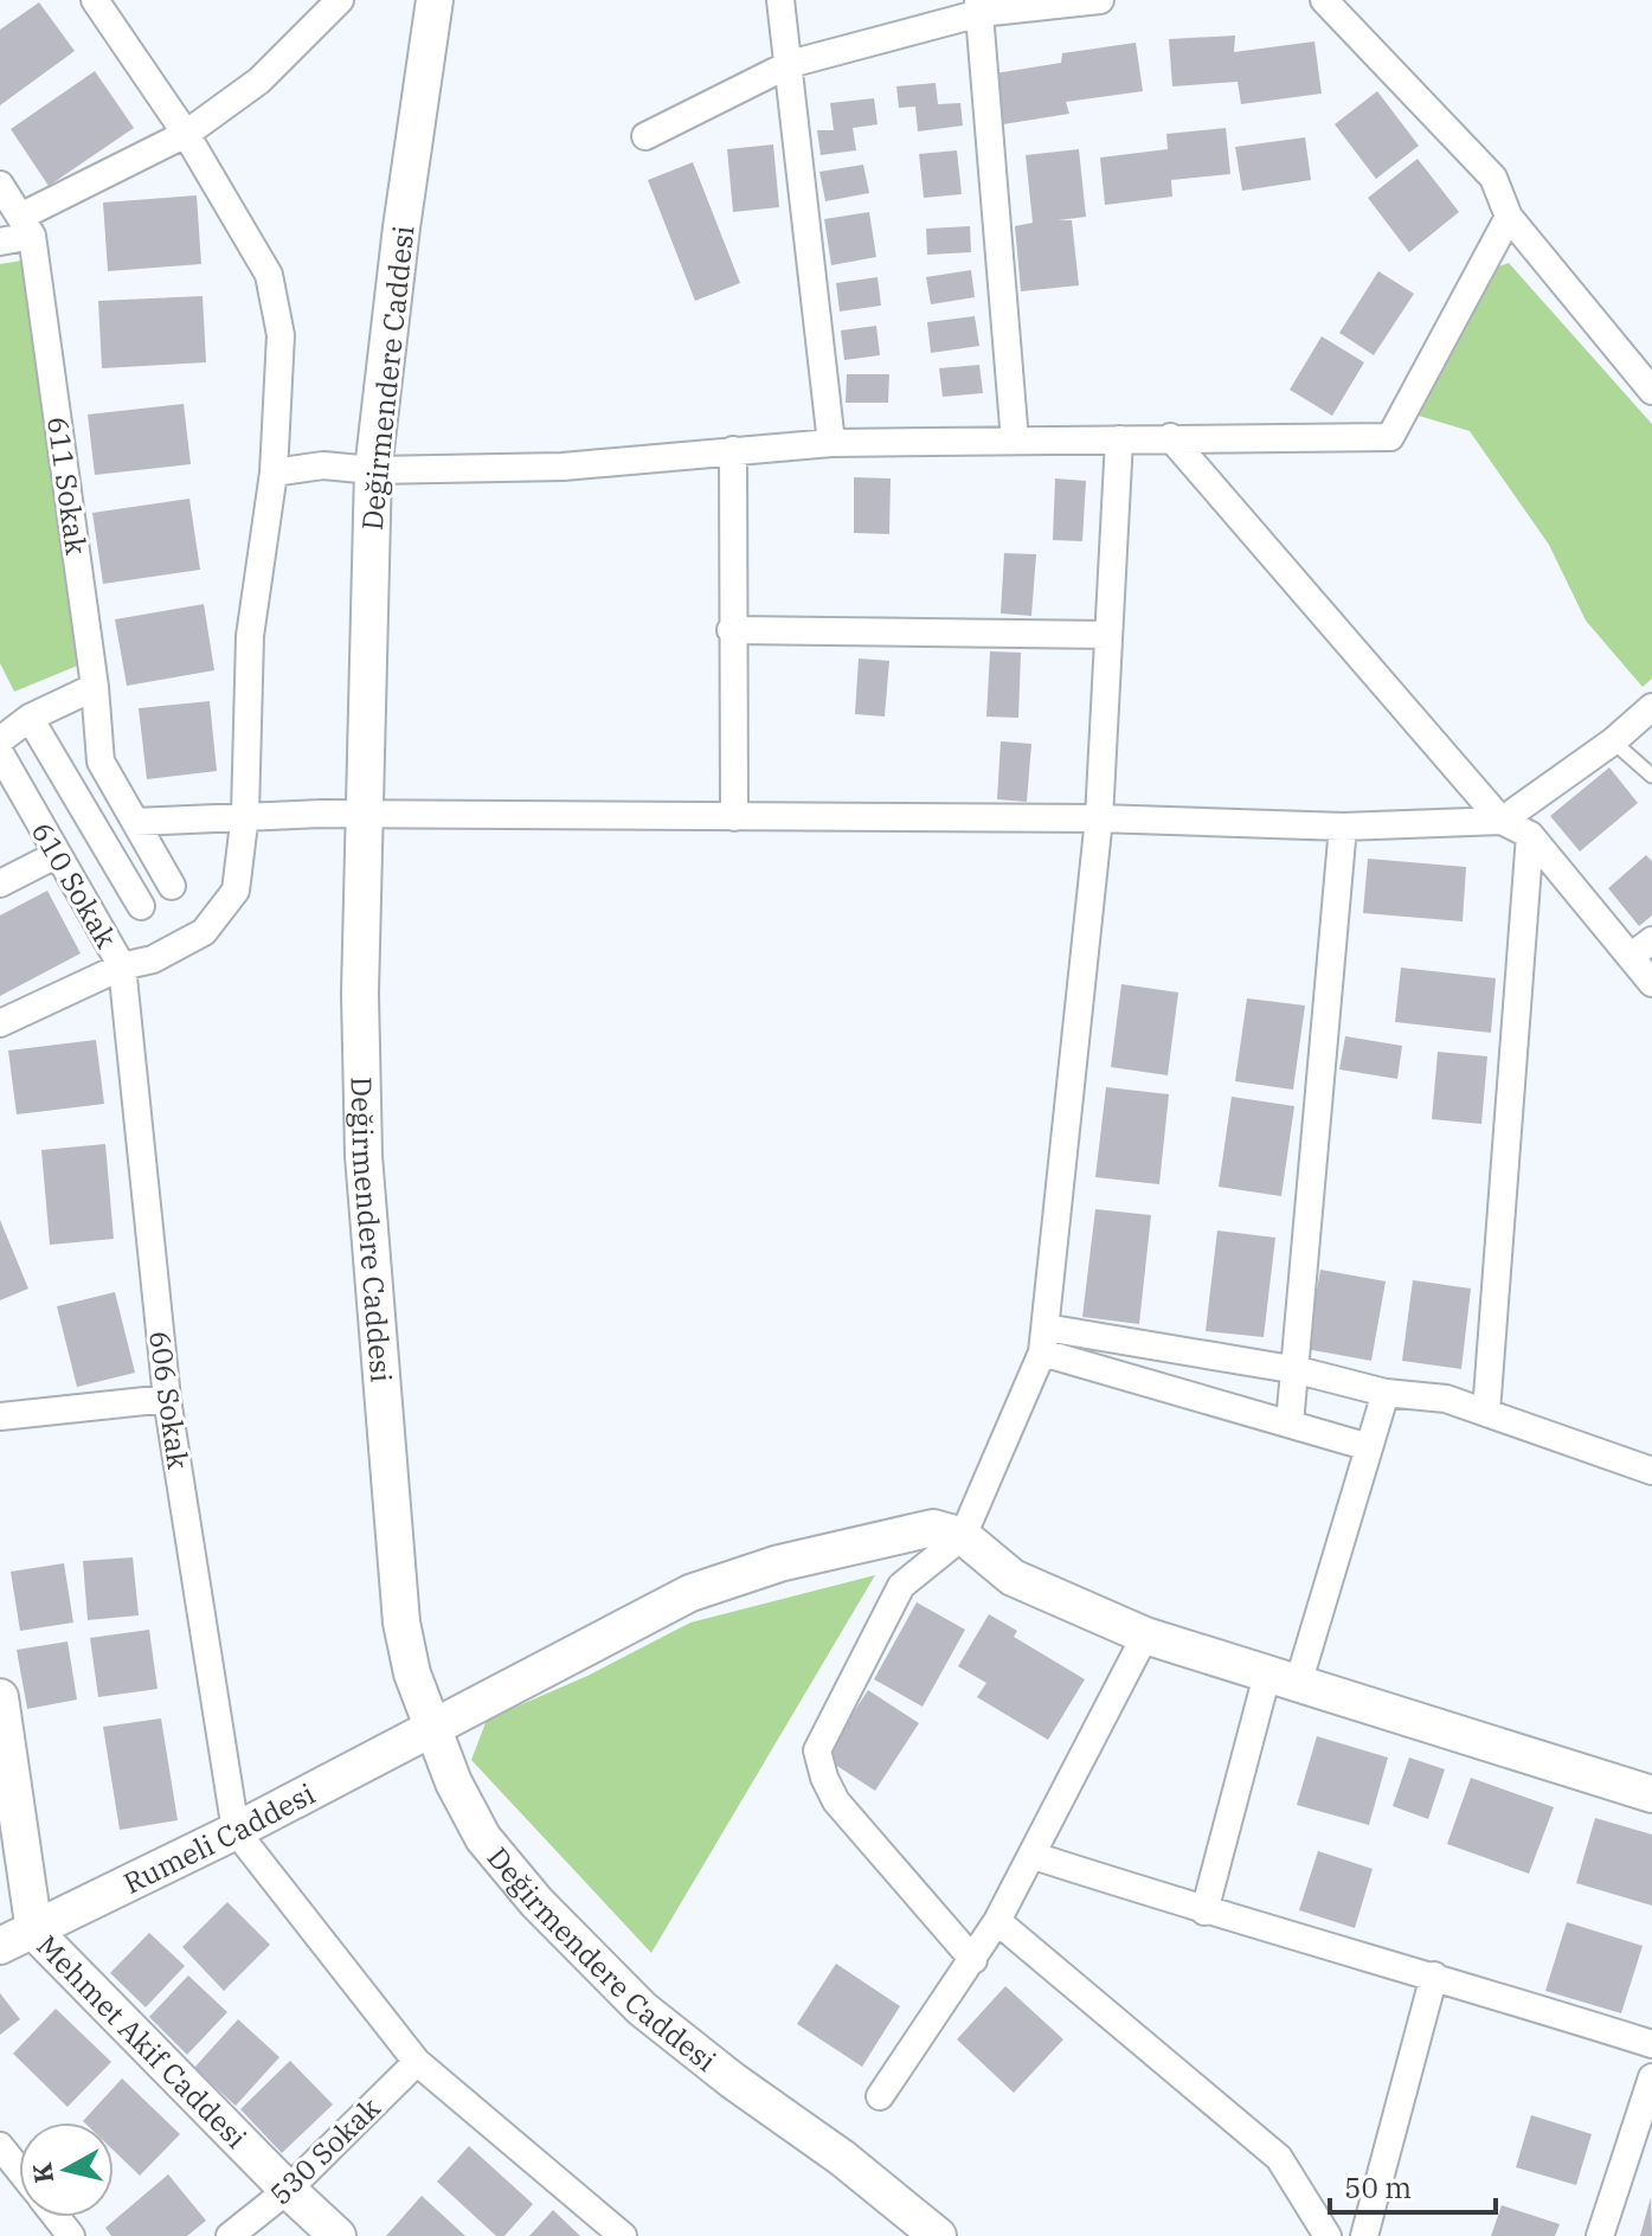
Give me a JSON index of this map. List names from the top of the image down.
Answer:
{
  "streets": {
    "street": [
      "Değirmendere Caddesi",
      "611 Sokak",
      "610 Sokak",
      "606 Sokak",
      "Rumeli Caddesi",
      "Mehmet Akif Caddesi",
      "530 Sokak"
    ]
  },
  "crossings": [
    ["Değirmendere Caddesi", "Rumeli Caddesi"],
    ["610 Sokak", "606 Sokak"],
    ["606 Sokak", "Rumeli Caddesi"],
    ["Rumeli Caddesi", "Mehmet Akif Caddesi"],
    ["Mehmet Akif Caddesi", "530 Sokak"]
  ],
  "scale_bar": "50 m",
  "north": "left"
}
